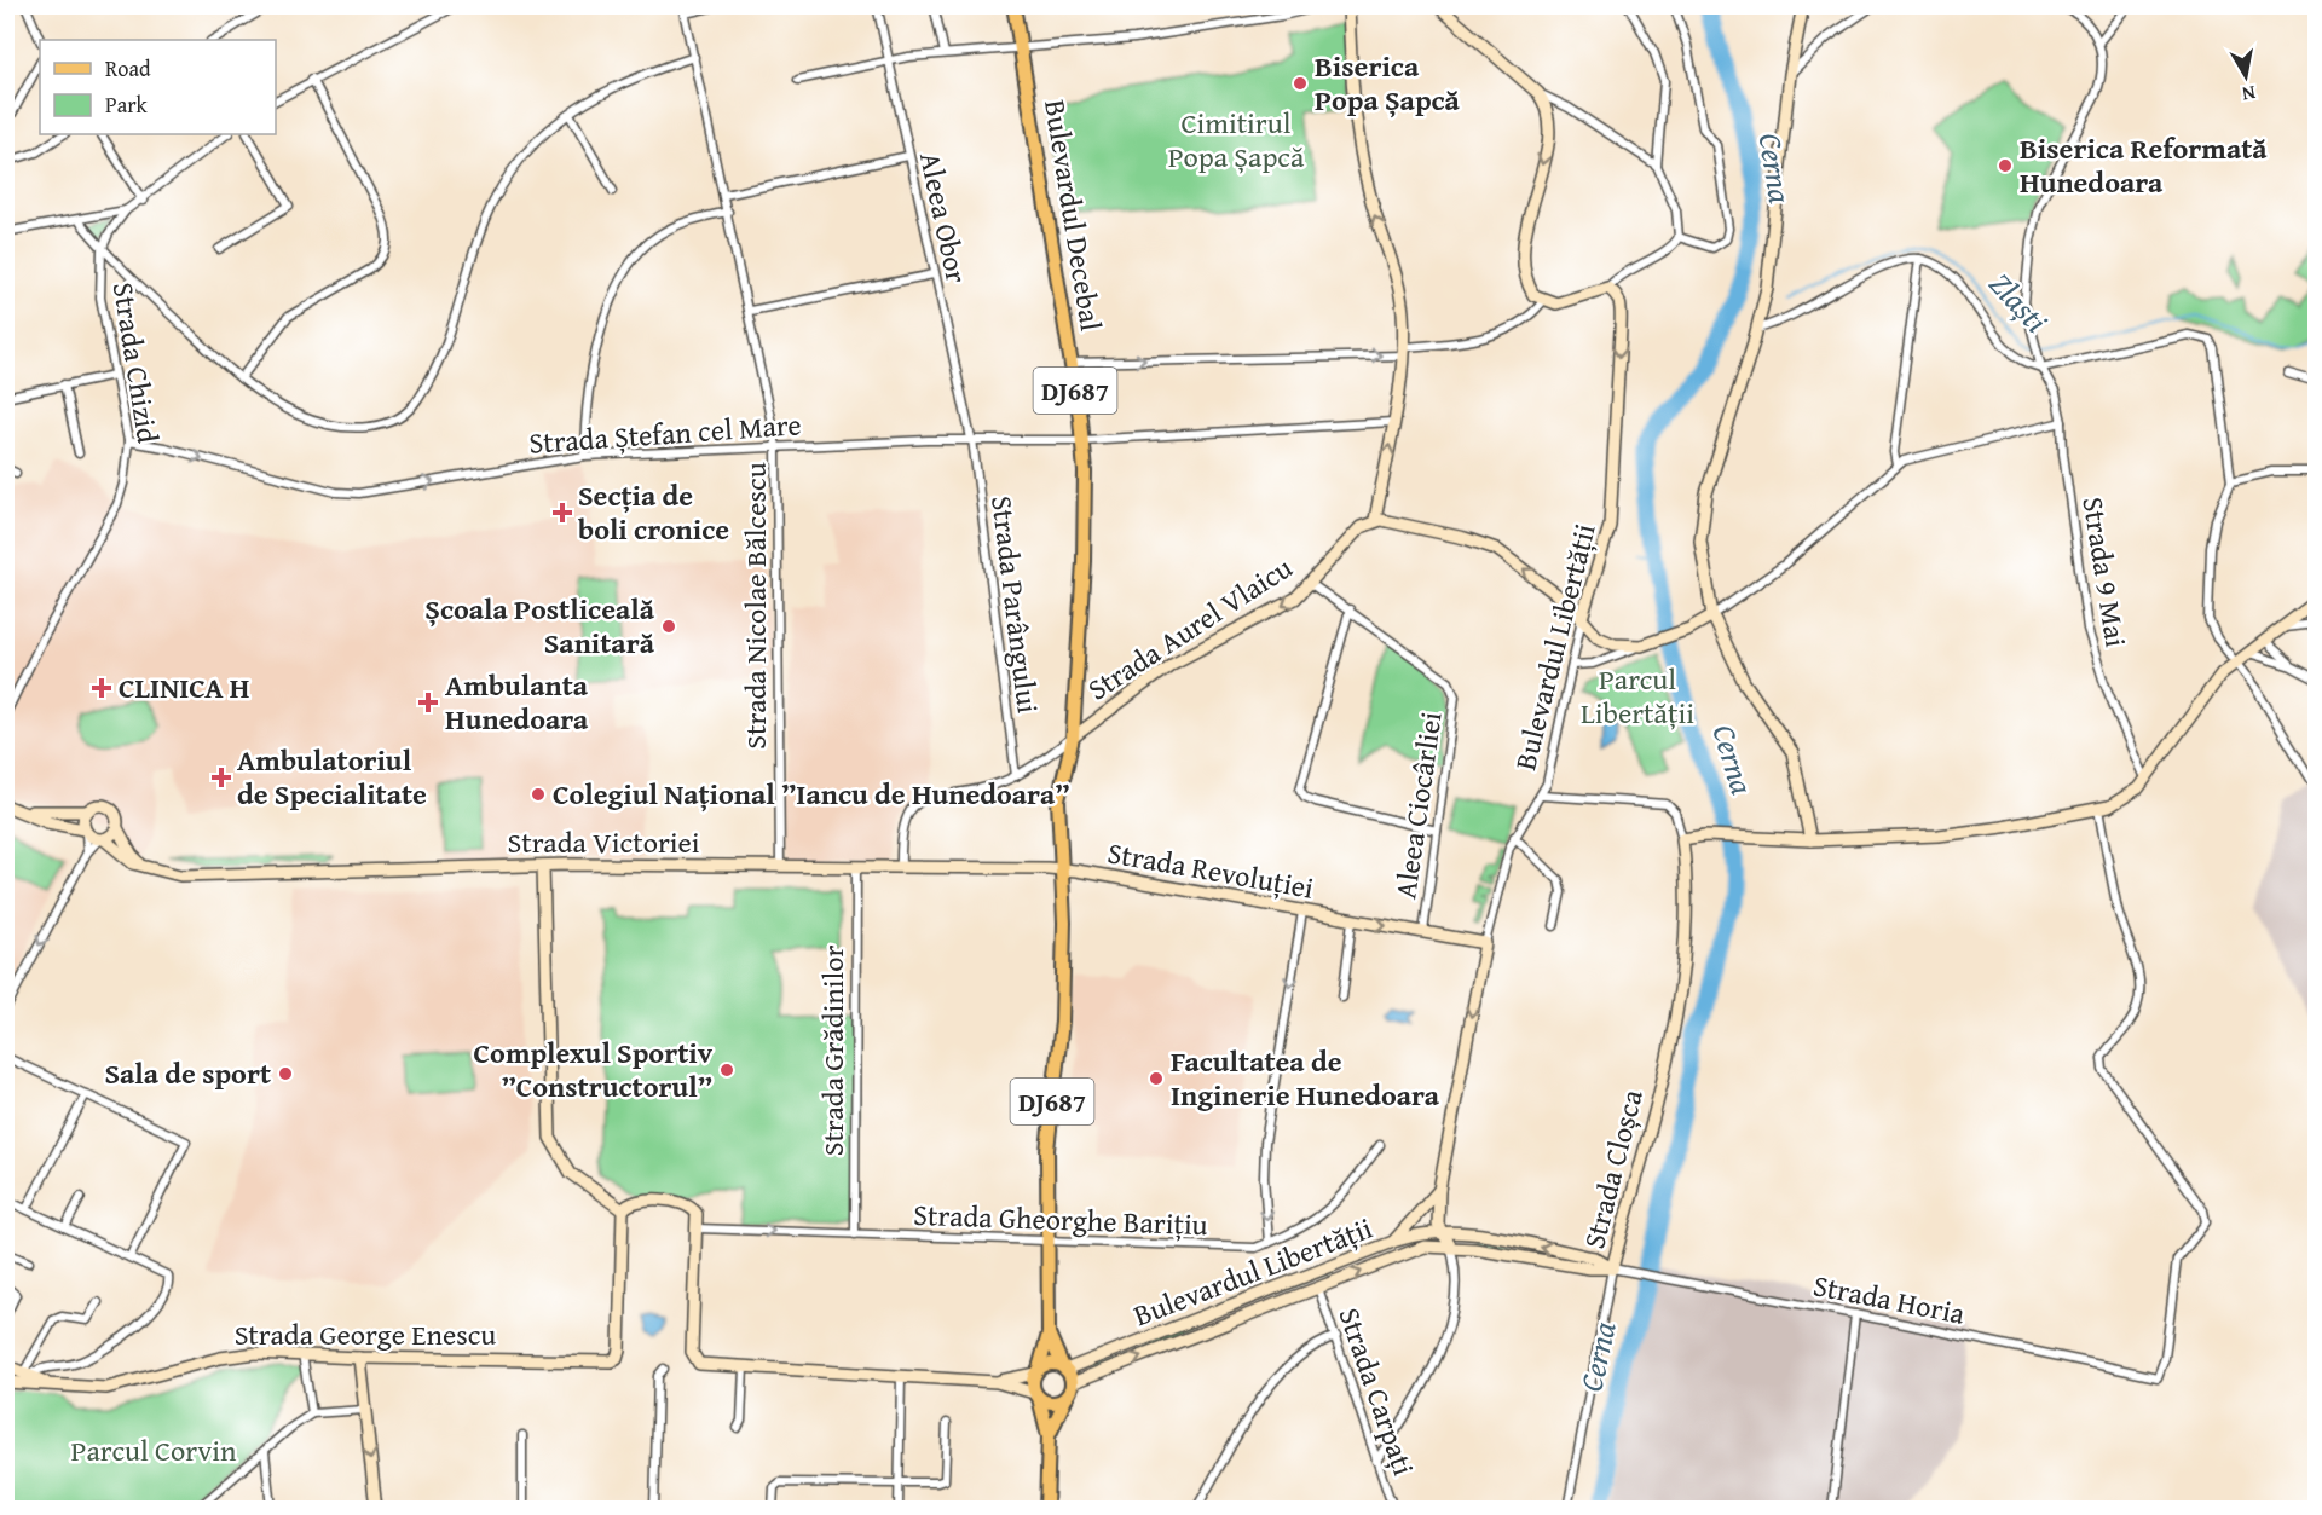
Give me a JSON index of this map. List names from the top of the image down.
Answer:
{
  "streets": {
    "main road": ["Bulevardul Decebal", "DJ687", "Strada Aurel Vlaicu"],
    "street": [
      "Aleea Obor",
      "Strada Chizid",
      "Strada Ștefan cel Mare",
      "Strada 9 Mai",
      "Strada Parângului",
      "Strada Nicolae Bălcescu",
      "Bulevardul Libertății",
      "Aleea Ciocârliei",
      "Strada Victoriei",
      "Strada Revoluției",
      "Strada Grădinilor",
      "Strada Cloșca",
      "Strada Gheorghe Barițiu",
      "Strada Horia",
      "Strada George Enescu",
      "Strada Carpați"
    ]
  },
  "crossings": [
    ["Bulevardul Decebal", "Strada Ștefan cel Mare"],
    ["Bulevardul Decebal", "Strada Aurel Vlaicu"],
    ["Aleea Obor", "Strada Ștefan cel Mare"],
    ["Aleea Obor", "Strada Parângului"],
    ["Strada Chizid", "Strada Ștefan cel Mare"],
    ["DJ687", "Strada Aurel Vlaicu"],
    ["DJ687", "Bulevardul Libertății"],
    ["Strada Ștefan cel Mare", "Strada Parângului"],
    ["Strada Ștefan cel Mare", "Strada Nicolae Bălcescu"],
    ["Strada Nicolae Bălcescu", "Strada Victoriei"],
    ["Strada Aurel Vlaicu", "Bulevardul Libertății"],
    ["Strada Aurel Vlaicu", "Aleea Ciocârliei"],
    ["Strada Aurel Vlaicu", "Strada Victoriei"],
    ["Strada Aurel Vlaicu", "Strada Revoluției"],
    ["Strada Aurel Vlaicu", "Strada Gheorghe Barițiu"],
    ["Bulevardul Libertății", "Strada Revoluției"],
    ["Bulevardul Libertății", "Strada Cloșca"],
    ["Bulevardul Libertății", "Strada Horia"],
    ["Bulevardul Libertății", "Strada Carpați"],
    ["Aleea Ciocârliei", "Strada Revoluției"],
    ["Strada Victoriei", "Strada Revoluției"],
    ["Strada Victoriei", "Strada Grădinilor"],
    ["Strada Grădinilor", "Strada Gheorghe Barițiu"],
    ["Strada Cloșca", "Strada Horia"]
  ],
  "one_way": ["Strada Ștefan cel Mare"],
  "water": ["Cerna", "Zlaști"],
  "parks": ["Cimitirul Popa Șapcă", "Parcul Libertății", "Parcul Corvin"],
  "places": {
    "other": [
      "Biserica Popa Șapcă",
      "Biserica Reformată Hunedoara",
      "Școala Postliceală Sanitară",
      "Colegiul Național ”Iancu de Hunedoara”",
      "Complexul Sportiv ”Constructorul”",
      "Sala de sport",
      "Facultatea de Inginerie Hunedoara"
    ],
    "health": [
      "Secția de boli cronice",
      "CLINICA H",
      "Ambulanta Hunedoara",
      "Ambulatoriul de Specialitate"
    ]
  },
  "legend": ["Road", "Park"],
  "north": "bottom"
}
